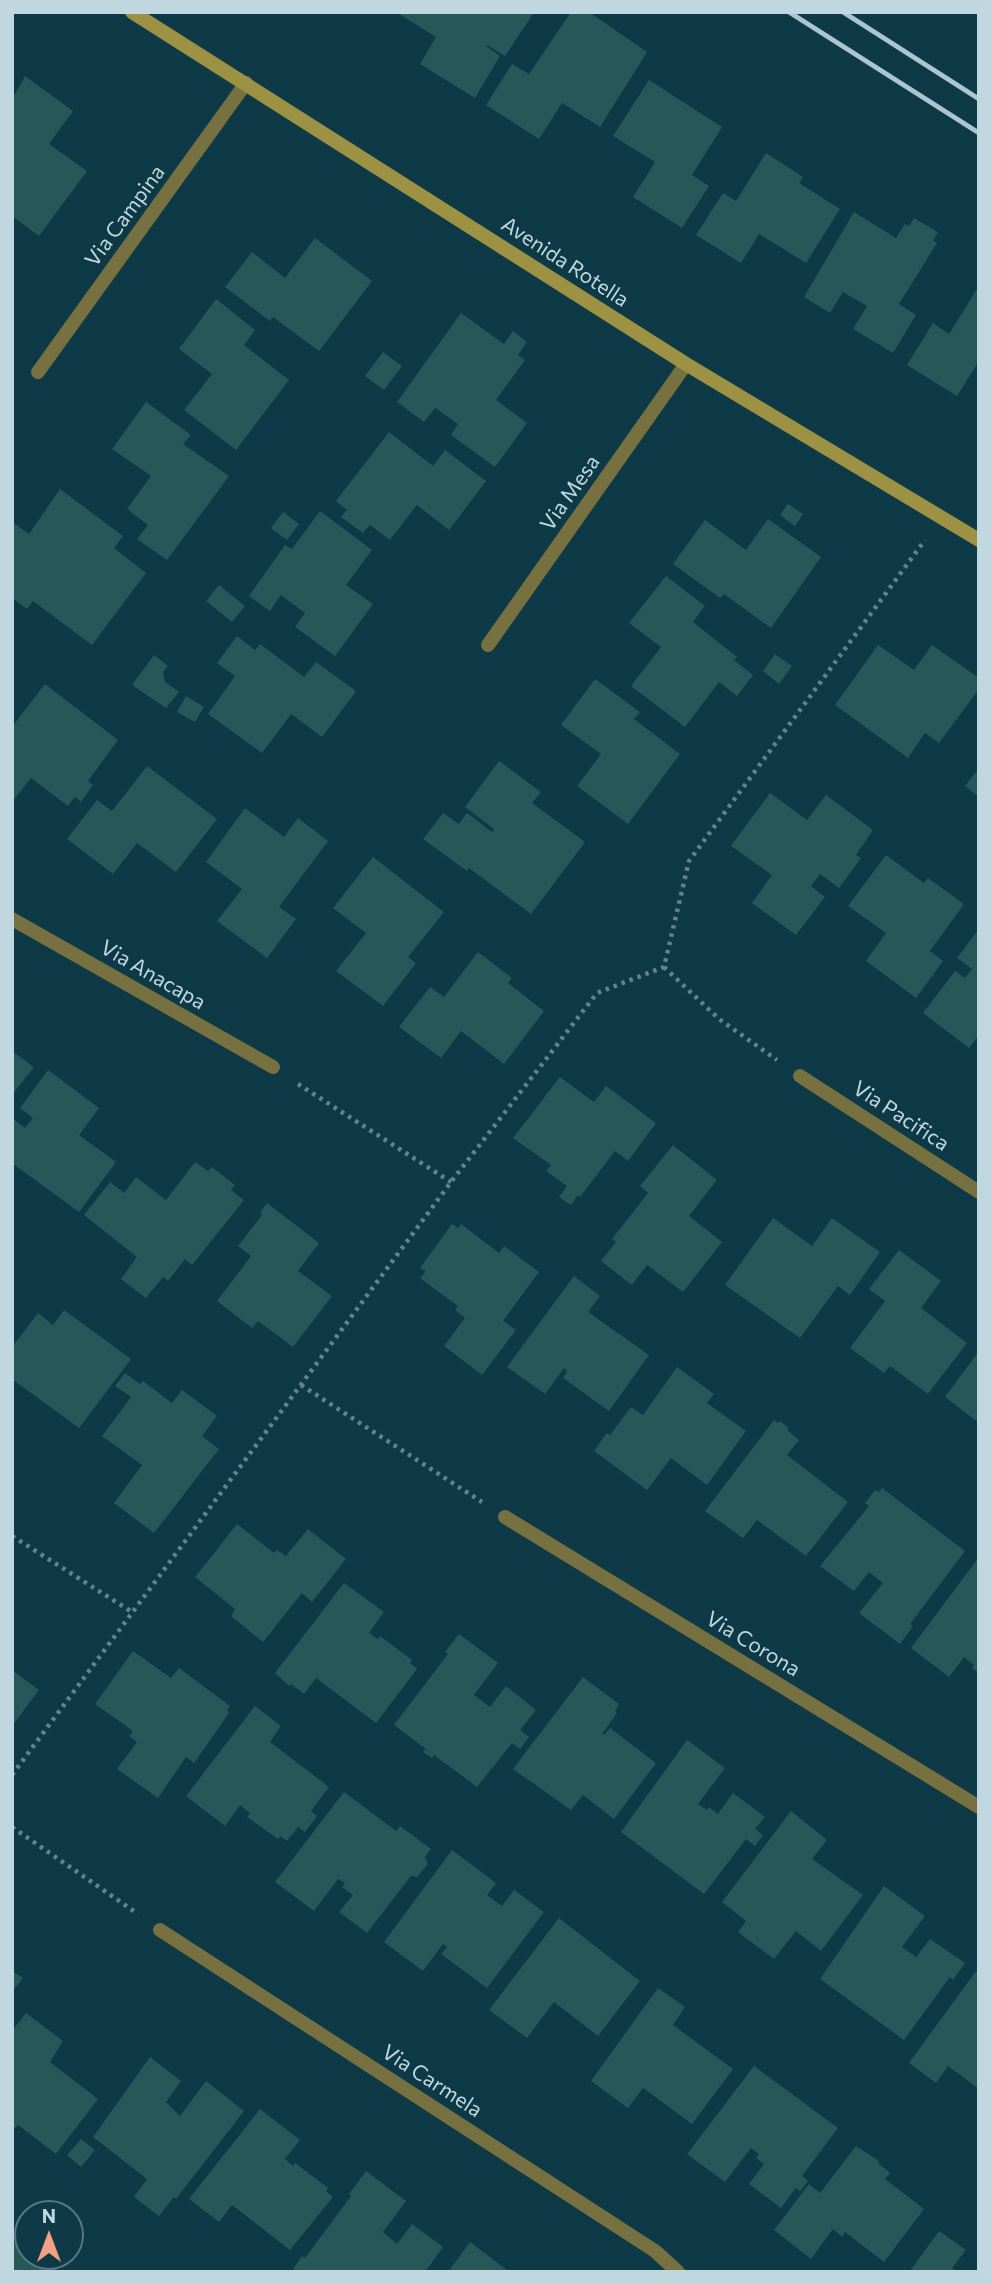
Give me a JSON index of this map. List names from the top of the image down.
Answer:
{
  "streets": {
    "street": [
      "Via Campina",
      "Avenida Rotella",
      "Via Mesa",
      "Via Anacapa",
      "Via Pacifica",
      "Via Corona",
      "Via Carmela"
    ]
  },
  "crossings": [
    ["Via Campina", "Avenida Rotella"],
    ["Avenida Rotella", "Via Mesa"]
  ],
  "north": "top"
}
